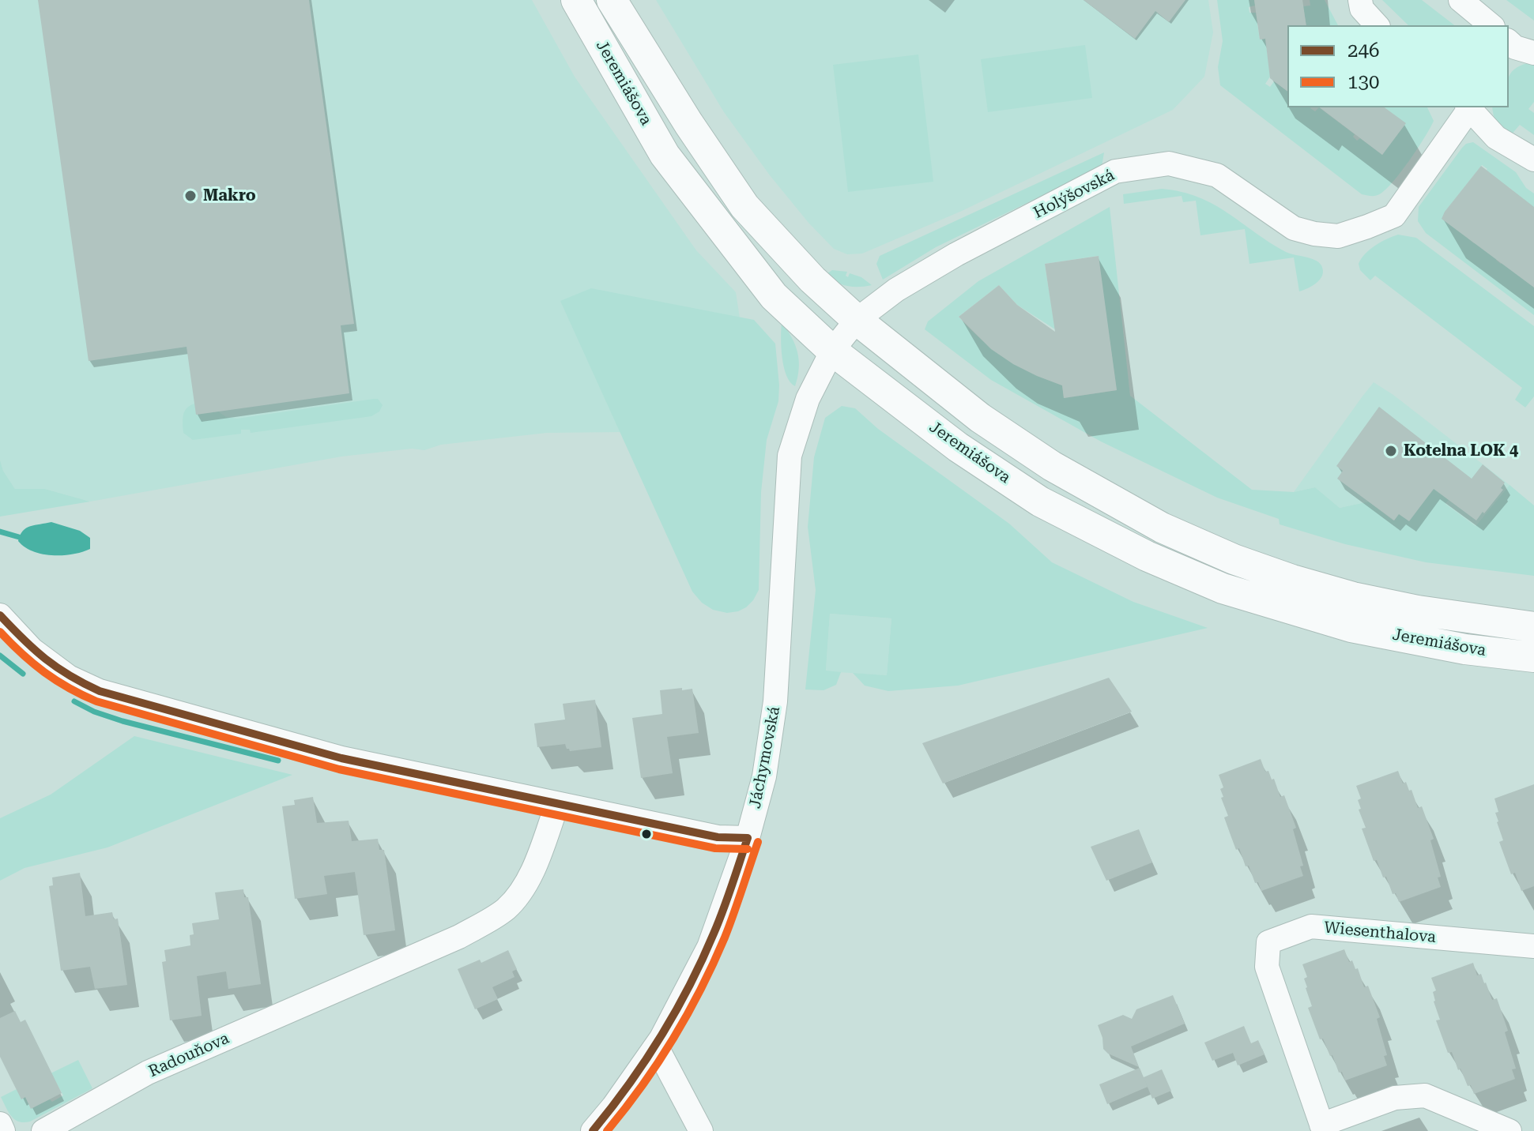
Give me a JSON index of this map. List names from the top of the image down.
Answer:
{
  "streets": {
    "main road": ["Jeremiášova"],
    "street": [
      "Holýšovská",
      "Jáchymovská",
      "Wiesenthalova",
      "Radouňova"
    ]
  },
  "crossings": [
    ["Jeremiášova", "Holýšovská"],
    ["Jeremiášova", "Jáchymovská"],
    ["Holýšovská", "Jáchymovská"]
  ],
  "places": ["Makro", "Kotelna LOK 4"],
  "lines": ["transit line 246", "transit line 130"],
  "legend": ["246", "130"]
}
